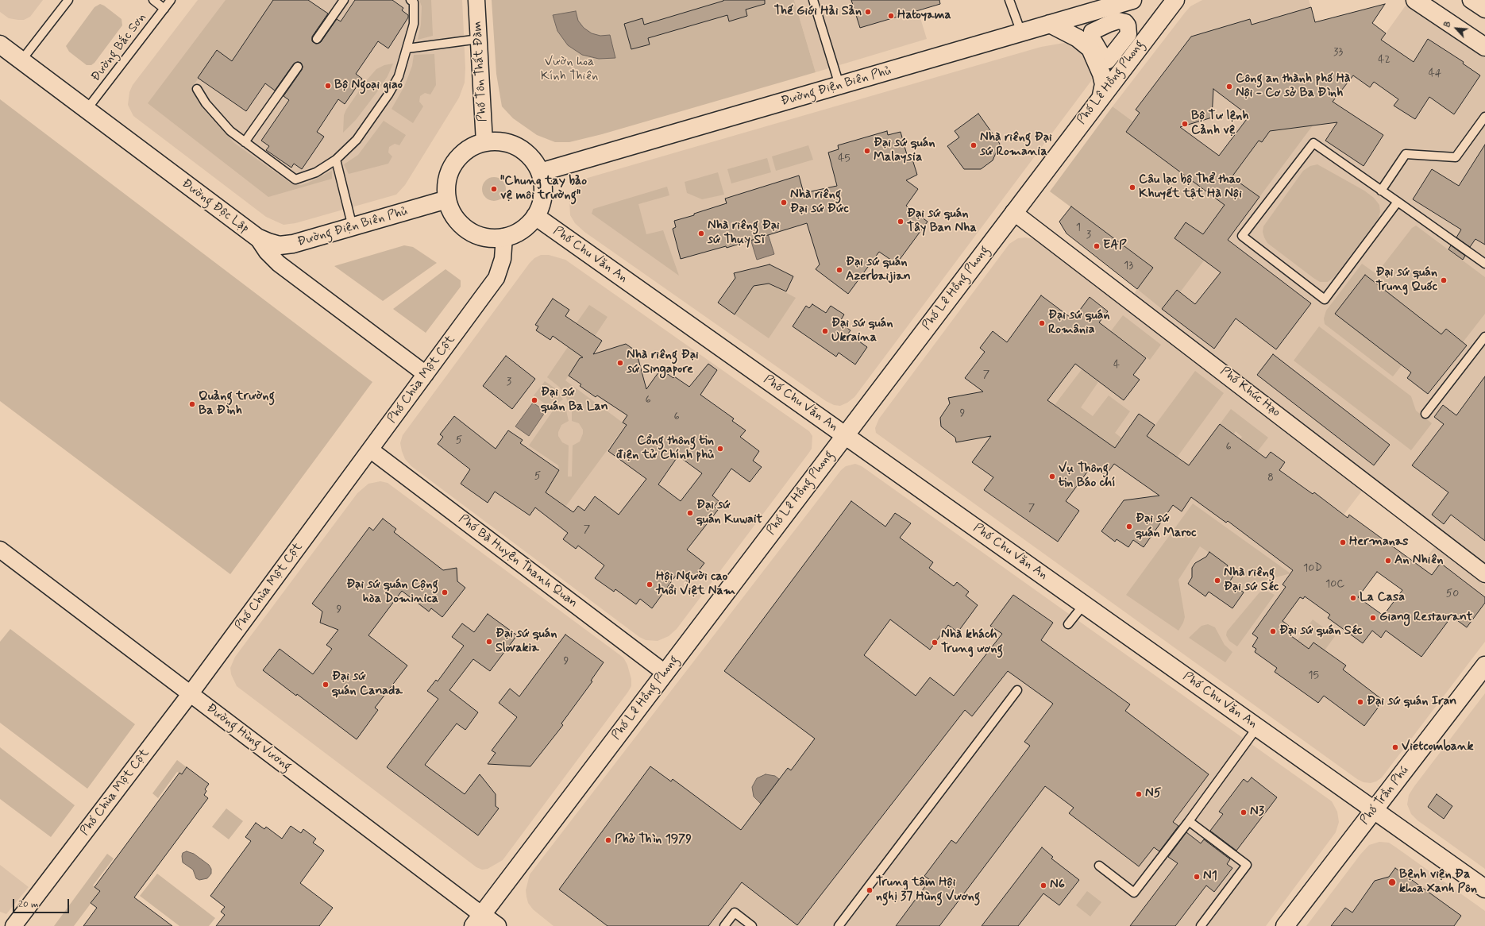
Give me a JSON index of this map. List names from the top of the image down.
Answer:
{
  "streets": {
    "main road": [
      "Phố Lê Hồng Phong",
      "Đường Điện Biên Phủ",
      "Đường Độc Lập",
      "Phố Chu Văn An",
      "Đường Hùng Vương",
      "Phố Trần Phú"
    ],
    "street": [
      "Phố Tôn Thất Đàm",
      "Phố Chùa Một Cột",
      "Phố Khúc Hạo",
      "Phố Bà Huyện Thanh Quan"
    ],
    "lane": ["Đường Bắc Sơn"]
  },
  "crossings": [
    ["Đường Bắc Sơn", "Đường Độc Lập"],
    ["Phố Tôn Thất Đàm", "Đường Điện Biên Phủ"],
    ["Phố Tôn Thất Đàm", "Phố Chu Văn An"],
    ["Phố Tôn Thất Đàm", "Phố Chùa Một Cột"],
    ["Phố Lê Hồng Phong", "Phố Chu Văn An"],
    ["Phố Lê Hồng Phong", "Phố Khúc Hạo"],
    ["Phố Lê Hồng Phong", "Phố Bà Huyện Thanh Quan"],
    ["Phố Lê Hồng Phong", "Đường Hùng Vương"],
    ["Đường Điện Biên Phủ", "Đường Độc Lập"],
    ["Đường Điện Biên Phủ", "Phố Chu Văn An"],
    ["Đường Điện Biên Phủ", "Phố Chùa Một Cột"],
    ["Đường Độc Lập", "Phố Chùa Một Cột"],
    ["Phố Chu Văn An", "Phố Chùa Một Cột"],
    ["Phố Chu Văn An", "Phố Trần Phú"],
    ["Phố Chùa Một Cột", "Phố Bà Huyện Thanh Quan"],
    ["Phố Chùa Một Cột", "Đường Hùng Vương"]
  ],
  "parks": ["Vườn hoa Kính Thiên"],
  "places": [
    "Thế Giới Hải Sản",
    "Hatoyama",
    "Bộ Ngoại giao",
    "Công an thành phố Hà Nội - Cơ sở Ba Đình",
    "Bộ Tư lệnh Cảnh vệ",
    "Nhà riêng Đại sứ Romania",
    "Đại sứ quán Malaysia",
    "Câu lạc bộ Thể thao Khuyết tật Hà Nội",
    "\"Chung tay bảo vệ môi trường\"",
    "Nhà riêng Đại sứ Đức",
    "Đại sứ quán Tây Ban Nha",
    "Nhà riêng Đại sứ Thụy Sĩ",
    "EAP",
    "Đại sứ quán Azerbaijian",
    "Đại sứ quán Trung Quốc",
    "Đại sứ quán România",
    "Đại sứ quán Ukraina",
    "Nhà riêng Đại sứ Singapore",
    "Đại sứ quán Ba Lan",
    "Quảng trường Ba Đình",
    "Cổng thông tin điện tử Chính phủ",
    "Vụ Thông tin Báo chí",
    "Đại sứ quán Kuwait",
    "Đại sứ quán Maroc",
    "Hermanas",
    "An Nhiên",
    "Nhà riêng Đại sứ Séc",
    "Hội Người cao tuổi Việt Nam",
    "Đại sứ quán Cộng hòa Dominica",
    "La Casa",
    "Giang Restaurant",
    "Đại sứ quán Séc",
    "Đại sứ quán Slovakia",
    "Nhà khách Trung ương",
    "Đại sứ quán Canada",
    "Đại sứ quán Iran",
    "Vietcombank",
    "N5",
    "N3",
    "Phở Thìn 1979",
    "N1",
    "Bệnh viện Đa khoa Xanh Pôn",
    "N6",
    "Trung tâm Hội nghị 37 Hùng Vương"
  ],
  "house_numbers": [
    "33",
    "42",
    "44",
    "45",
    "1",
    "3",
    "13",
    "4",
    "7",
    "3",
    "6",
    "9",
    "6",
    "5",
    "6",
    "5",
    "8",
    "7",
    "7",
    "10D",
    "10C",
    "50",
    "9",
    "9",
    "15"
  ],
  "scale_bar": "20 m",
  "north": "top left"
}
